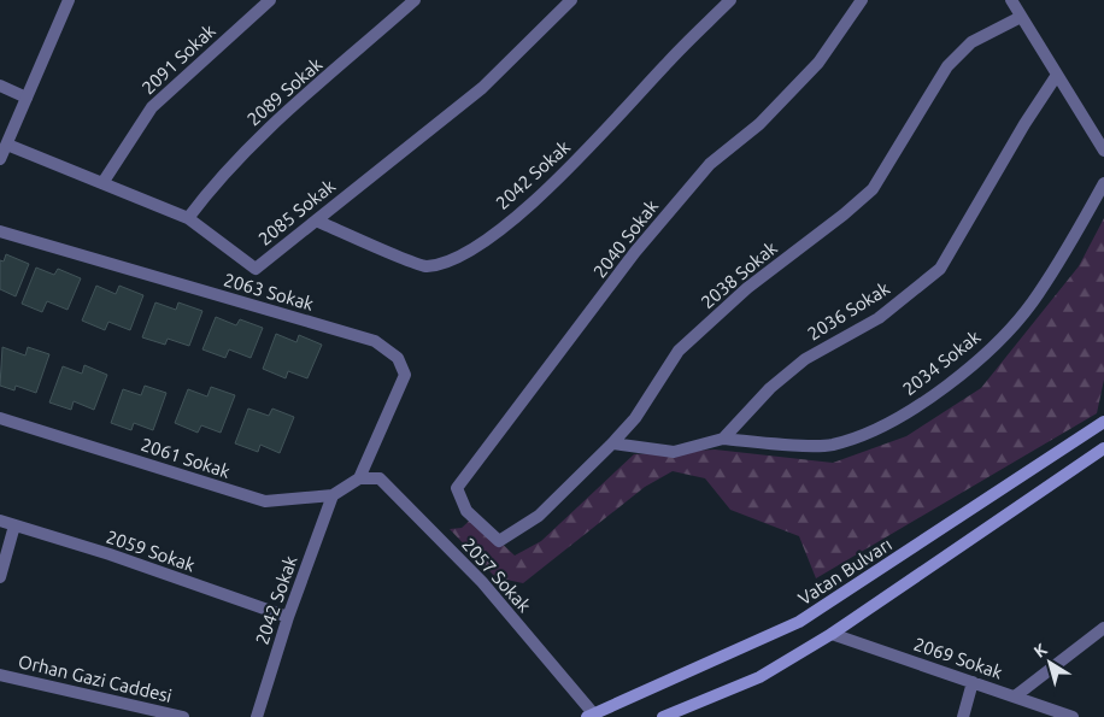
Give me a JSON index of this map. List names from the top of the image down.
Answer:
{
  "streets": {
    "main road": ["Vatan Bulvarı"],
    "street": [
      "2091 Sokak",
      "2089 Sokak",
      "2042 Sokak",
      "2085 Sokak",
      "2040 Sokak",
      "2038 Sokak",
      "2063 Sokak",
      "2036 Sokak",
      "2034 Sokak",
      "2061 Sokak",
      "2059 Sokak",
      "2057 Sokak",
      "2069 Sokak",
      "Orhan Gazi Caddesi"
    ]
  },
  "crossings": [
    ["2091 Sokak", "2085 Sokak"],
    ["2089 Sokak", "2085 Sokak"],
    ["2042 Sokak", "2085 Sokak"],
    ["2042 Sokak", "2061 Sokak"],
    ["2042 Sokak", "2059 Sokak"],
    ["2040 Sokak", "2038 Sokak"],
    ["2063 Sokak", "2061 Sokak"],
    ["2063 Sokak", "2057 Sokak"],
    ["2036 Sokak", "2034 Sokak"],
    ["2061 Sokak", "2057 Sokak"],
    ["Vatan Bulvarı", "2057 Sokak"]
  ],
  "north": "top left"
}
